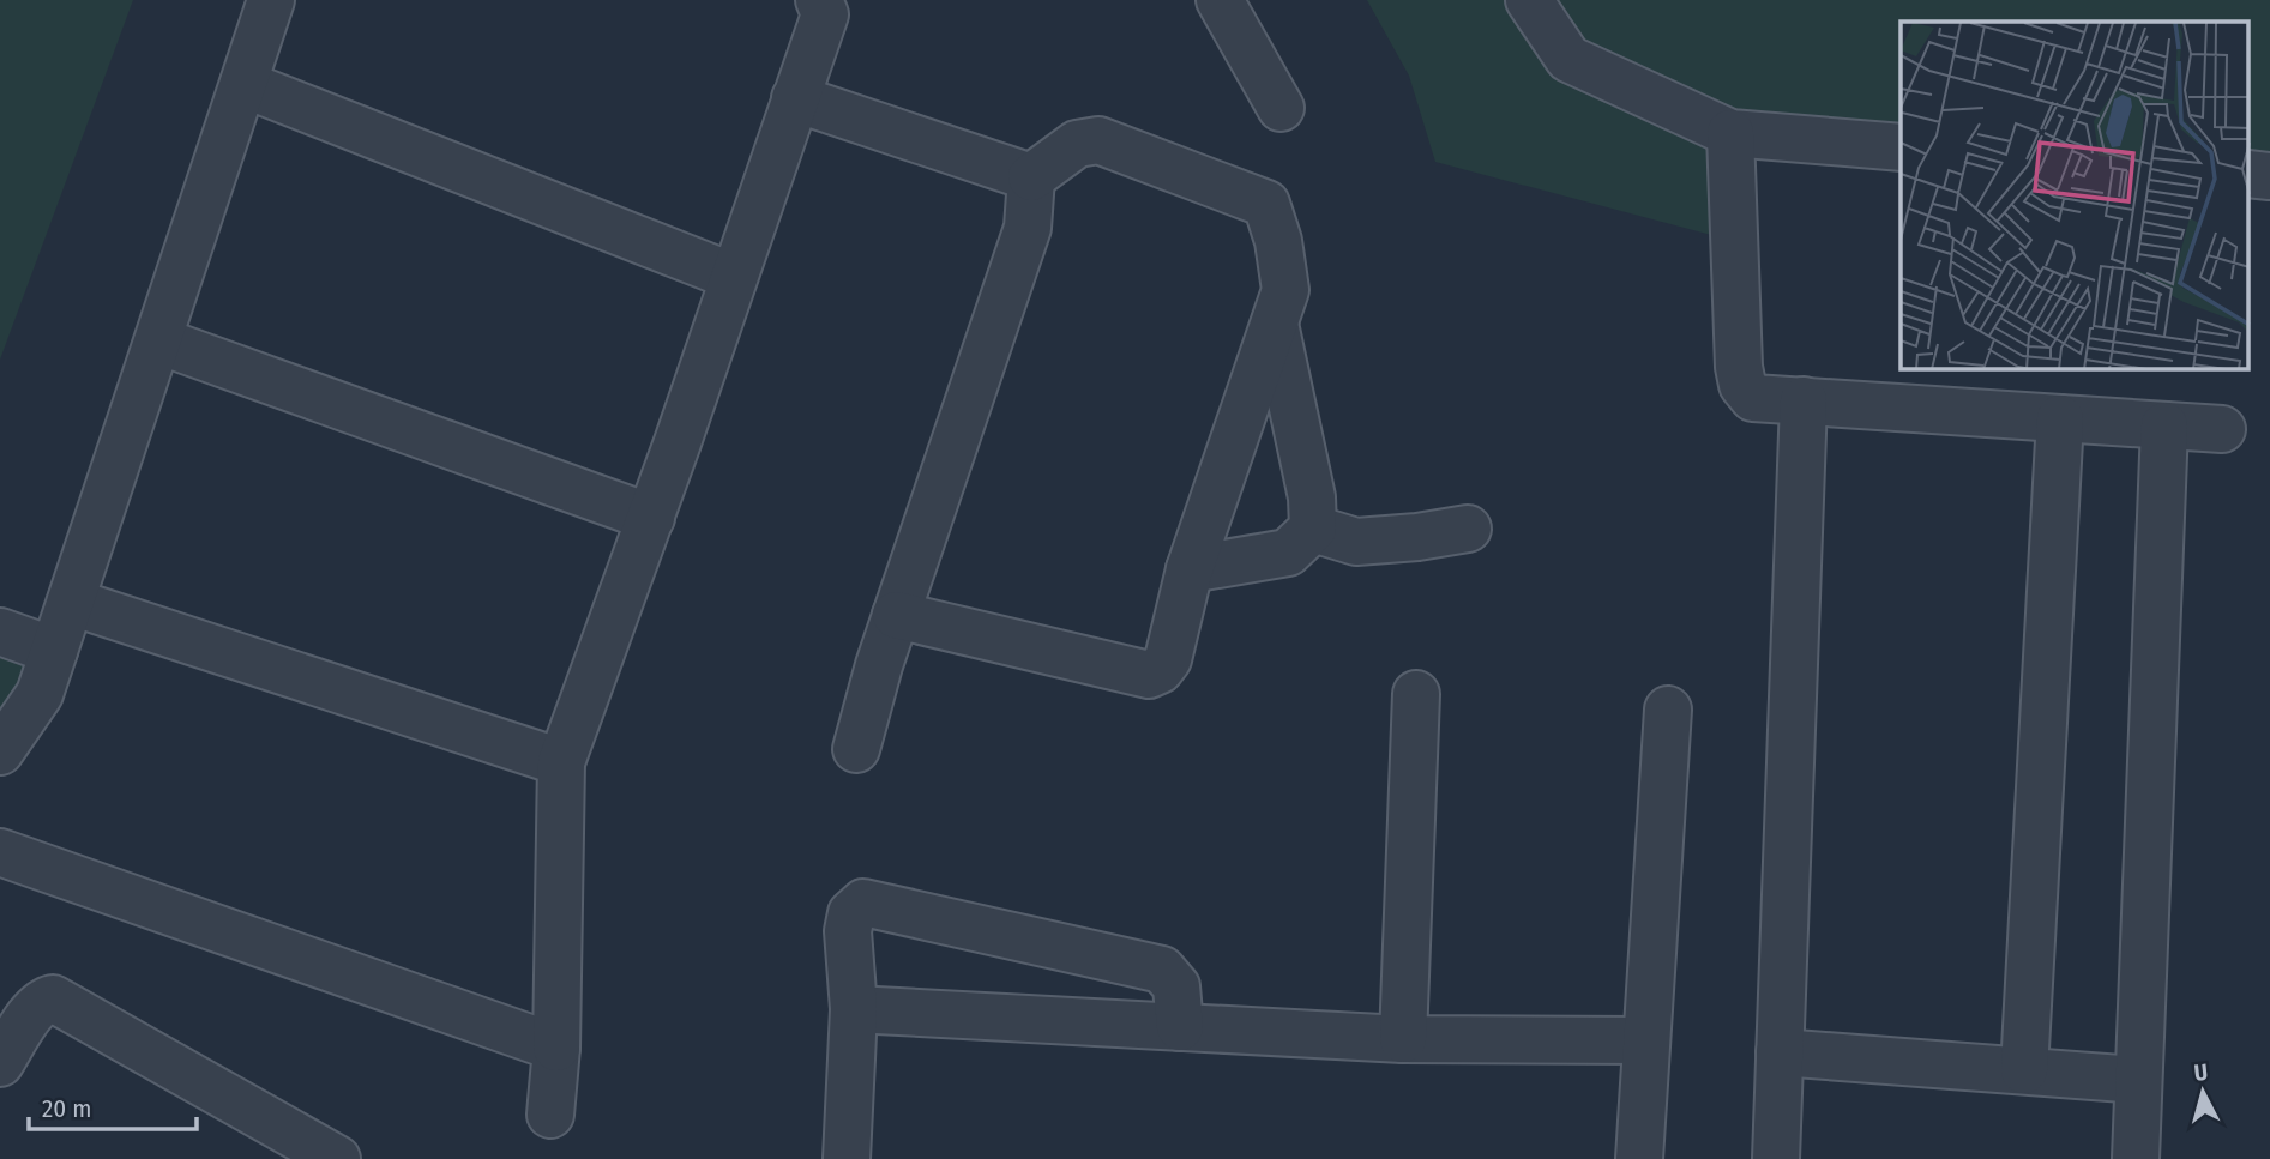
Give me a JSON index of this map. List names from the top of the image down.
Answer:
{
  "scale_bar": "20 m",
  "north": "top"
}
